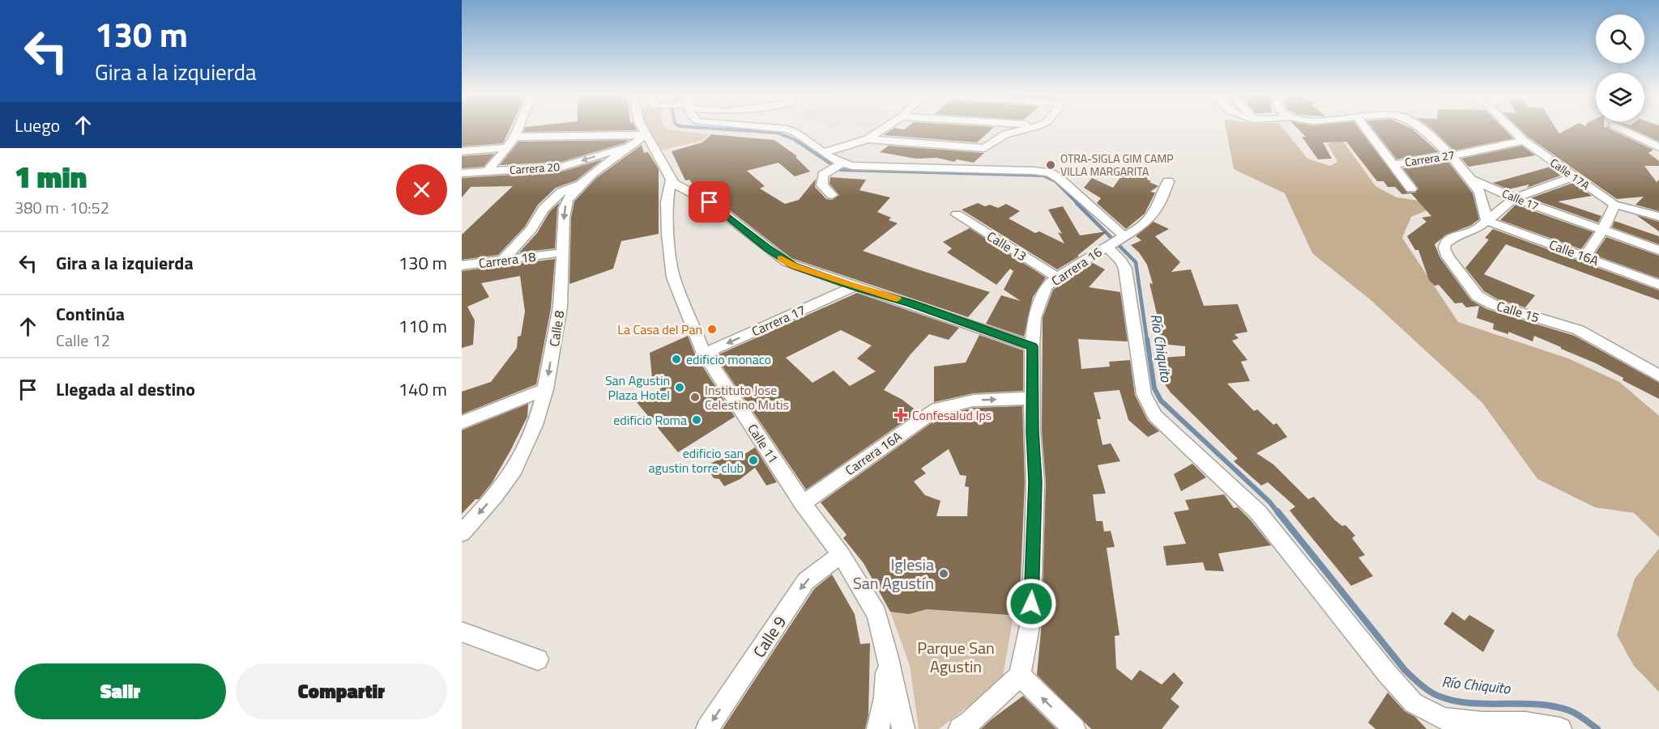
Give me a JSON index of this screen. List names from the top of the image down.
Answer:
{
  "streets": {
    "street": [
      "Carrera 27",
      "Carrera 20",
      "Calle 17A",
      "Calle 17",
      "Calle 13",
      "Calle 16A",
      "Carrera 18",
      "Carrera 16",
      "Calle 15",
      "Carrera 17",
      "Calle 8",
      "Calle 11",
      "Carrera 16A",
      "Calle 9"
    ]
  },
  "crossings": [
    ["Carrera 27", "Calle 17A"],
    ["Carrera 27", "Calle 17"],
    ["Carrera 20", "Calle 8"],
    ["Calle 13", "Carrera 16"],
    ["Calle 16A", "Calle 15"],
    ["Carrera 16", "Carrera 16A"],
    ["Carrera 17", "Calle 11"],
    ["Calle 11", "Carrera 16A"],
    ["Calle 11", "Calle 9"]
  ],
  "one_way": [
    "Carrera 17",
    "Calle 8",
    "Carrera 16A",
    "Calle 9"
  ],
  "water": ["Río Chiquito"],
  "parks": ["Parque San Agustin"],
  "places": {
    "other": [
      "OTRA-SIGLA GIM CAMP VILLA MARGARITA",
      "La Casa del Pan",
      "edificio monaco",
      "San Agustin Plaza Hotel",
      "Instituto Jose Celestino Mutis",
      "edificio Roma",
      "edificio san agustin torre club",
      "Iglesia San Agustín"
    ],
    "health": ["Confesalud Ips"]
  },
  "page": {
    "turn": ["130 m", "Gira a la izquierda"],
    "then": "Luego",
    "heading": ["1 min", "380 m · 10:52"],
    "list": [
      {
        "name": "Gira a la izquierda",
        "value": "130 m"
      },
      {
        "name": "Continúa",
        "note": "Calle 12",
        "value": "110 m"
      },
      {
        "name": "Llegada al destino",
        "value": "140 m"
      }
    ],
    "buttons": ["Salir", "Compartir"]
  }
}
